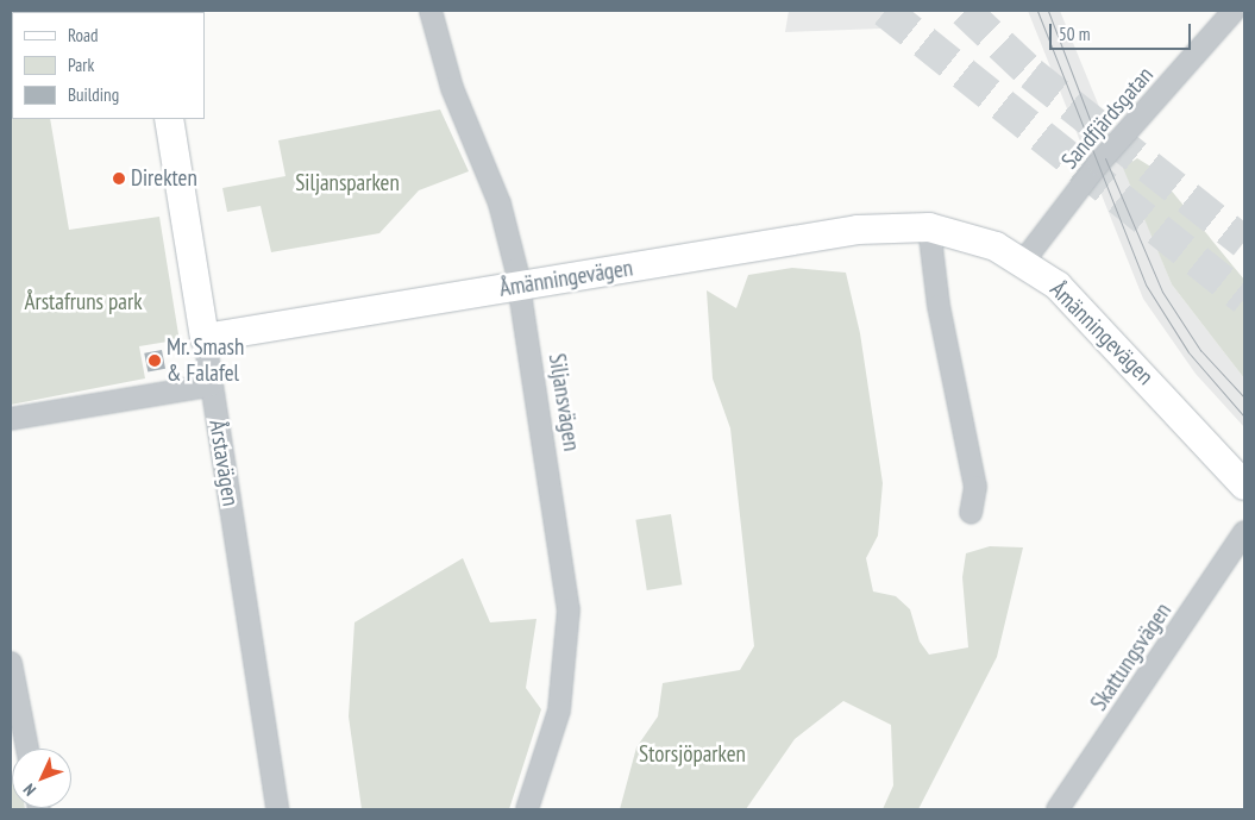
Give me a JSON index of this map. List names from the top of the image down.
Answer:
{
  "streets": {
    "street": [
      "Sandfjärdsgatan",
      "Åmänningevägen",
      "Siljansvägen",
      "Årstavägen",
      "Skattungsvägen"
    ]
  },
  "crossings": [
    ["Sandfjärdsgatan", "Åmänningevägen"],
    ["Åmänningevägen", "Siljansvägen"],
    ["Åmänningevägen", "Årstavägen"]
  ],
  "parks": ["Siljansparken", "Årstafruns park", "Storsjöparken"],
  "places": ["Direkten", "Mr. Smash & Falafel"],
  "legend": ["Road", "Park", "Building"],
  "scale_bar": "50 m",
  "north": "bottom left"
}
